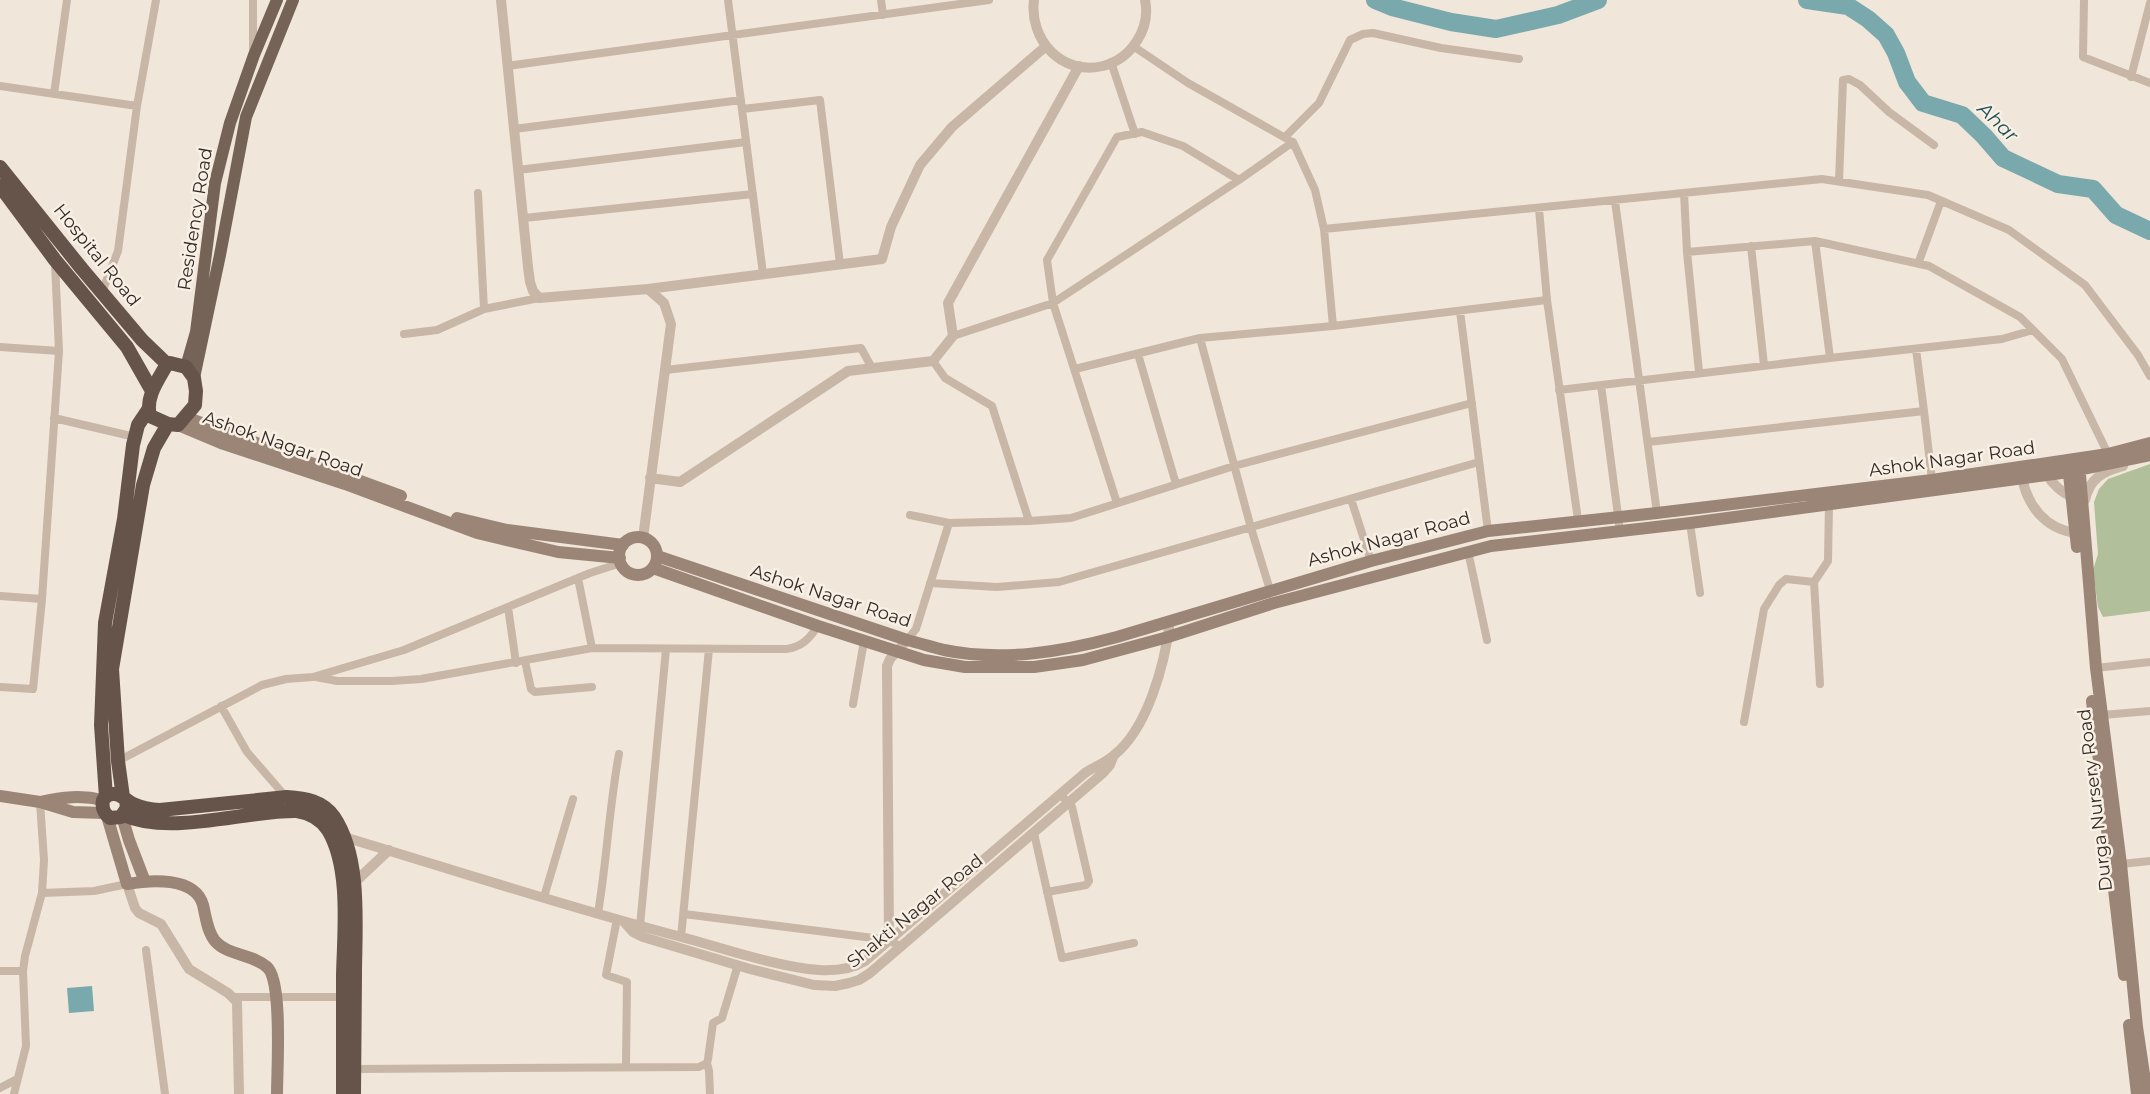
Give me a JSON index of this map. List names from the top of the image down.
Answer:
{
  "streets": {
    "highway": ["Hospital Road"],
    "main road": ["Residency Road", "Ashok Nagar Road", "Durga Nursery Road"],
    "street": ["Shakti Nagar Road"]
  },
  "crossings": [
    ["Residency Road", "Hospital Road"],
    ["Ashok Nagar Road", "Durga Nursery Road"],
    ["Ashok Nagar Road", "Shakti Nagar Road"]
  ],
  "water": ["Ahar"]
}
